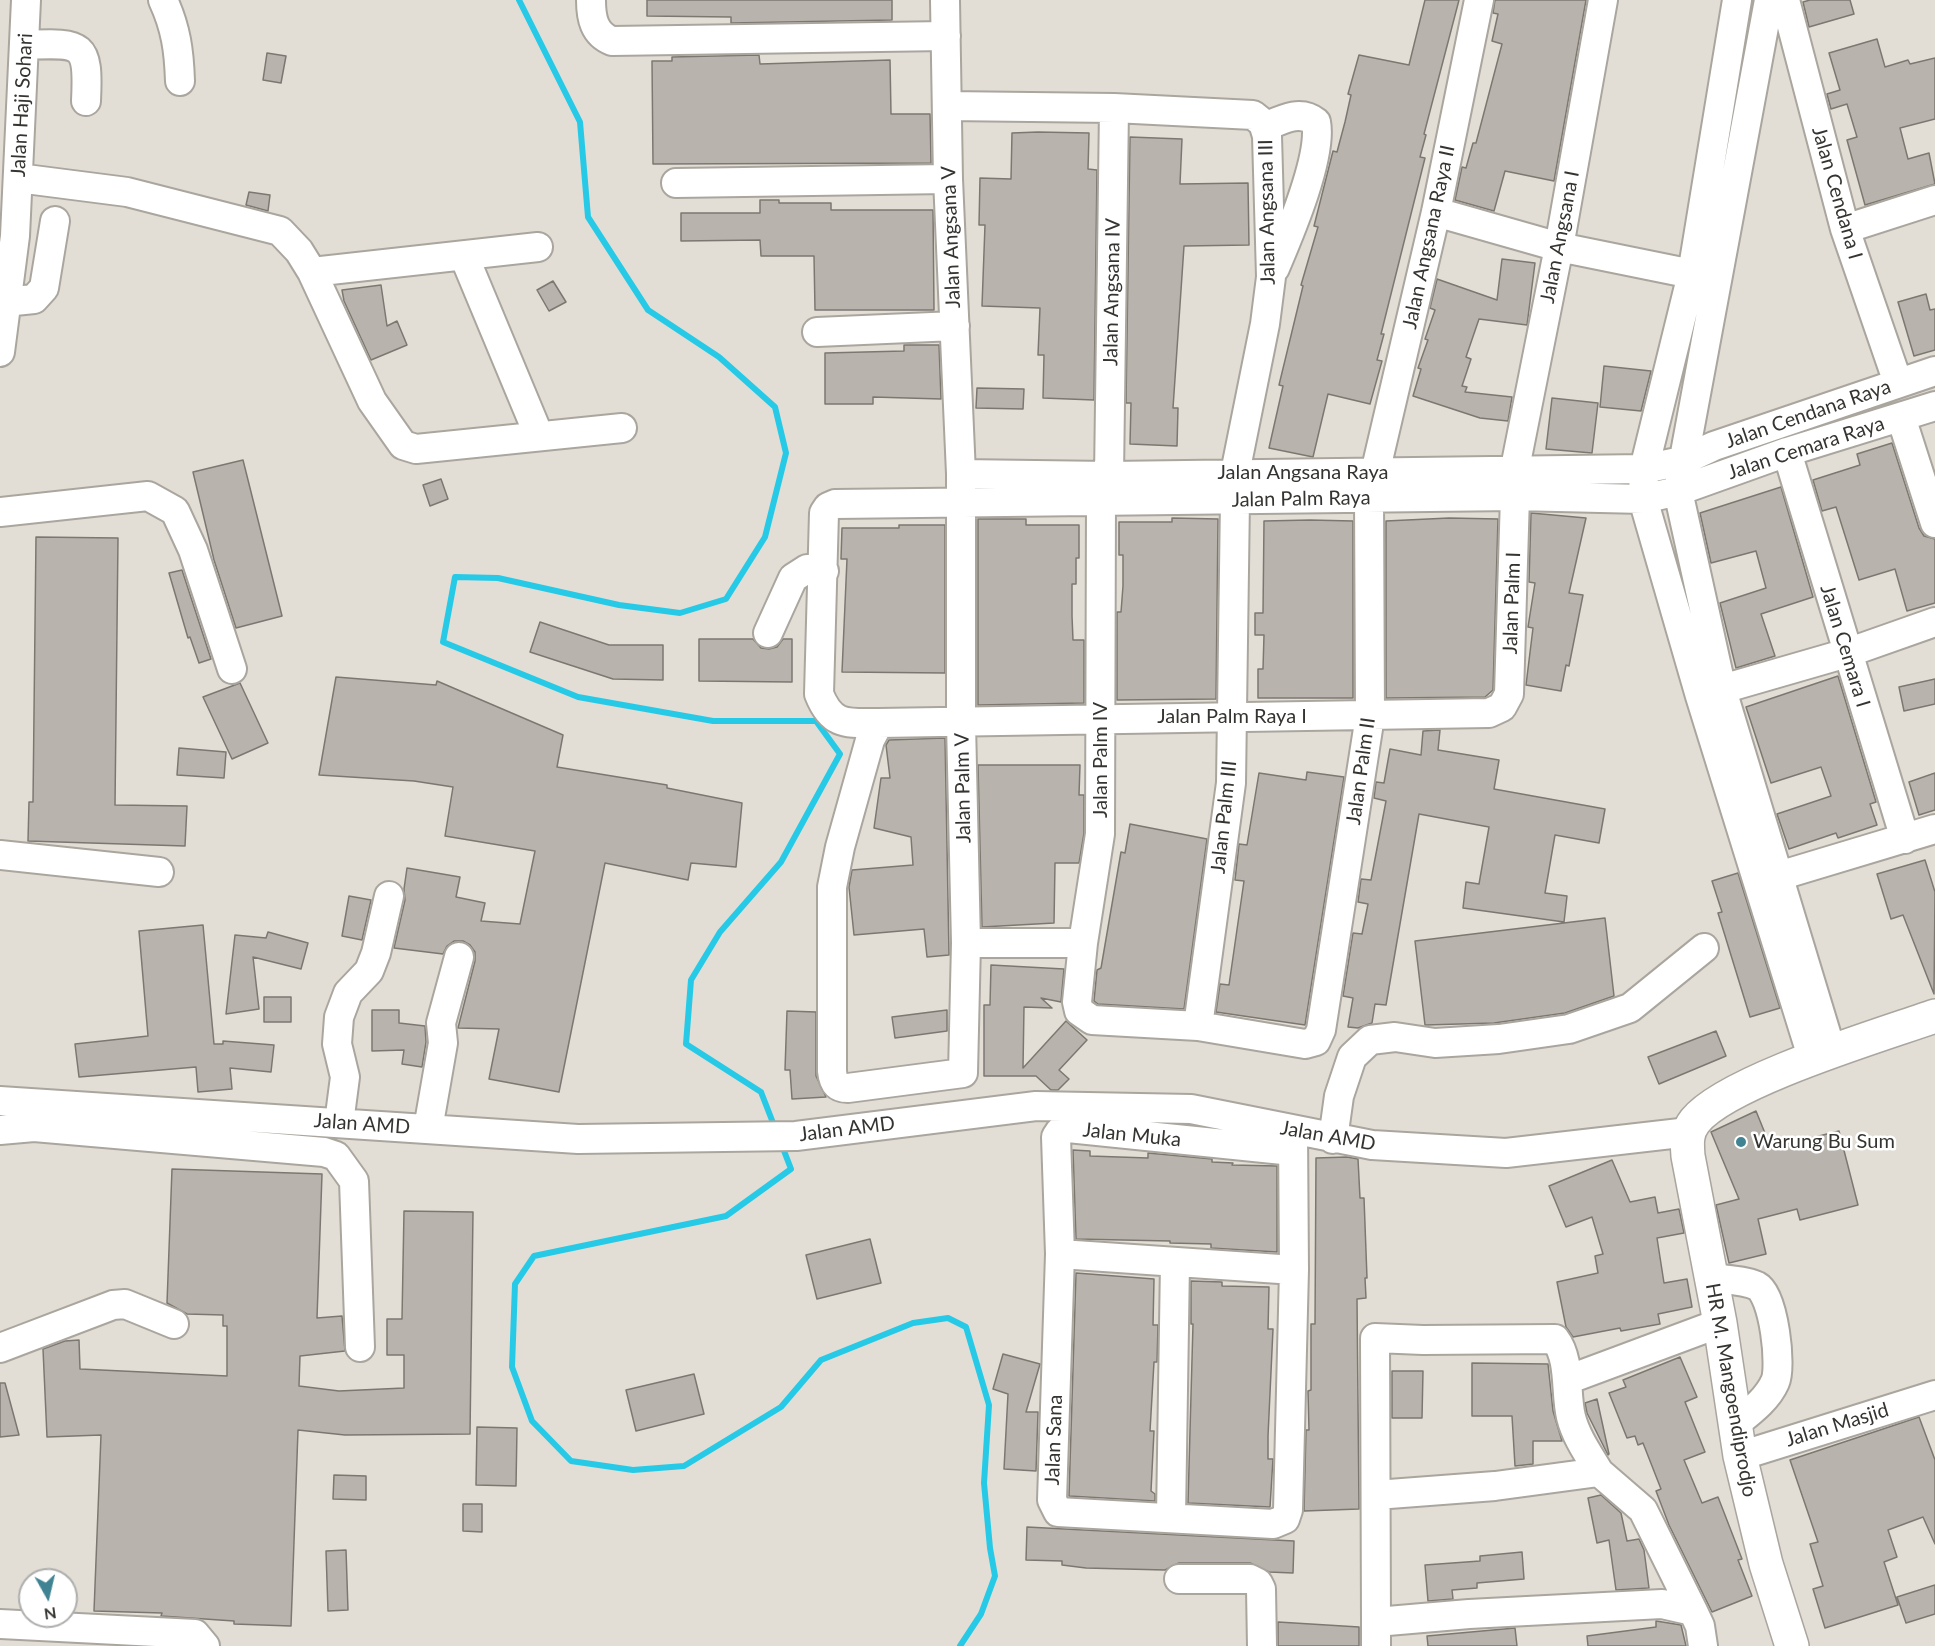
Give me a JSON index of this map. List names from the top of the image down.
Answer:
{
  "streets": {
    "main road": ["HR M. Mangoendiprodjo"],
    "street": [
      "Jalan Haji Sohari",
      "Jalan Cendana I",
      "Jalan Angsana III",
      "Jalan Angsana V",
      "Jalan Angsana Raya II",
      "Jalan Angsana I",
      "Jalan Angsana IV",
      "Jalan Cendana Raya",
      "Jalan Cemara Raya",
      "Jalan Angsana Raya",
      "Jalan Palm I",
      "Jalan Cemara I",
      "Jalan Palm Raya I",
      "Jalan Palm IV",
      "Jalan Palm II",
      "Jalan Palm V",
      "Jalan Palm III",
      "Jalan AMD",
      "Jalan Muka",
      "Jalan Masjid",
      "Jalan Sana"
    ]
  },
  "crossings": [
    ["Jalan Cendana I", "Jalan Cendana Raya"],
    ["Jalan Angsana III", "Jalan Angsana V"],
    ["Jalan Angsana III", "Jalan Angsana IV"],
    ["Jalan Angsana III", "Jalan Angsana Raya"],
    ["Jalan Angsana III", "Jalan Palm III"],
    ["Jalan Angsana V", "Jalan Angsana Raya"],
    ["Jalan Angsana V", "Jalan Palm Raya I"],
    ["Jalan Angsana V", "Jalan Palm V"],
    ["Jalan Angsana Raya II", "Jalan Angsana Raya"],
    ["Jalan Angsana Raya II", "Jalan Palm II"],
    ["Jalan Angsana I", "Jalan Angsana Raya"],
    ["Jalan Angsana I", "Jalan Palm I"],
    ["Jalan Angsana IV", "Jalan Angsana Raya"],
    ["Jalan Angsana IV", "Jalan Palm IV"],
    ["Jalan Cendana Raya", "Jalan Angsana Raya"],
    ["Jalan Cemara Raya", "Jalan Cemara I"],
    ["Jalan Angsana Raya", "Jalan Palm I"],
    ["Jalan Angsana Raya", "Jalan Palm IV"],
    ["Jalan Angsana Raya", "Jalan Palm II"],
    ["Jalan Angsana Raya", "Jalan Palm III"],
    ["Jalan Palm I", "Jalan Palm Raya I"],
    ["Jalan Palm Raya I", "Jalan Palm IV"],
    ["Jalan Palm Raya I", "Jalan Palm II"],
    ["Jalan Palm Raya I", "Jalan Palm V"],
    ["Jalan Palm Raya I", "Jalan Palm III"],
    ["Jalan Palm IV", "Jalan Palm II"],
    ["Jalan Palm IV", "Jalan Palm III"],
    ["Jalan Palm II", "Jalan Palm III"],
    ["Jalan AMD", "Jalan Muka"],
    ["Jalan AMD", "HR M. Mangoendiprodjo"],
    ["Jalan Muka", "Jalan Sana"],
    ["HR M. Mangoendiprodjo", "Jalan Masjid"]
  ],
  "places": ["Warung Bu Sum"],
  "north": "bottom"
}
